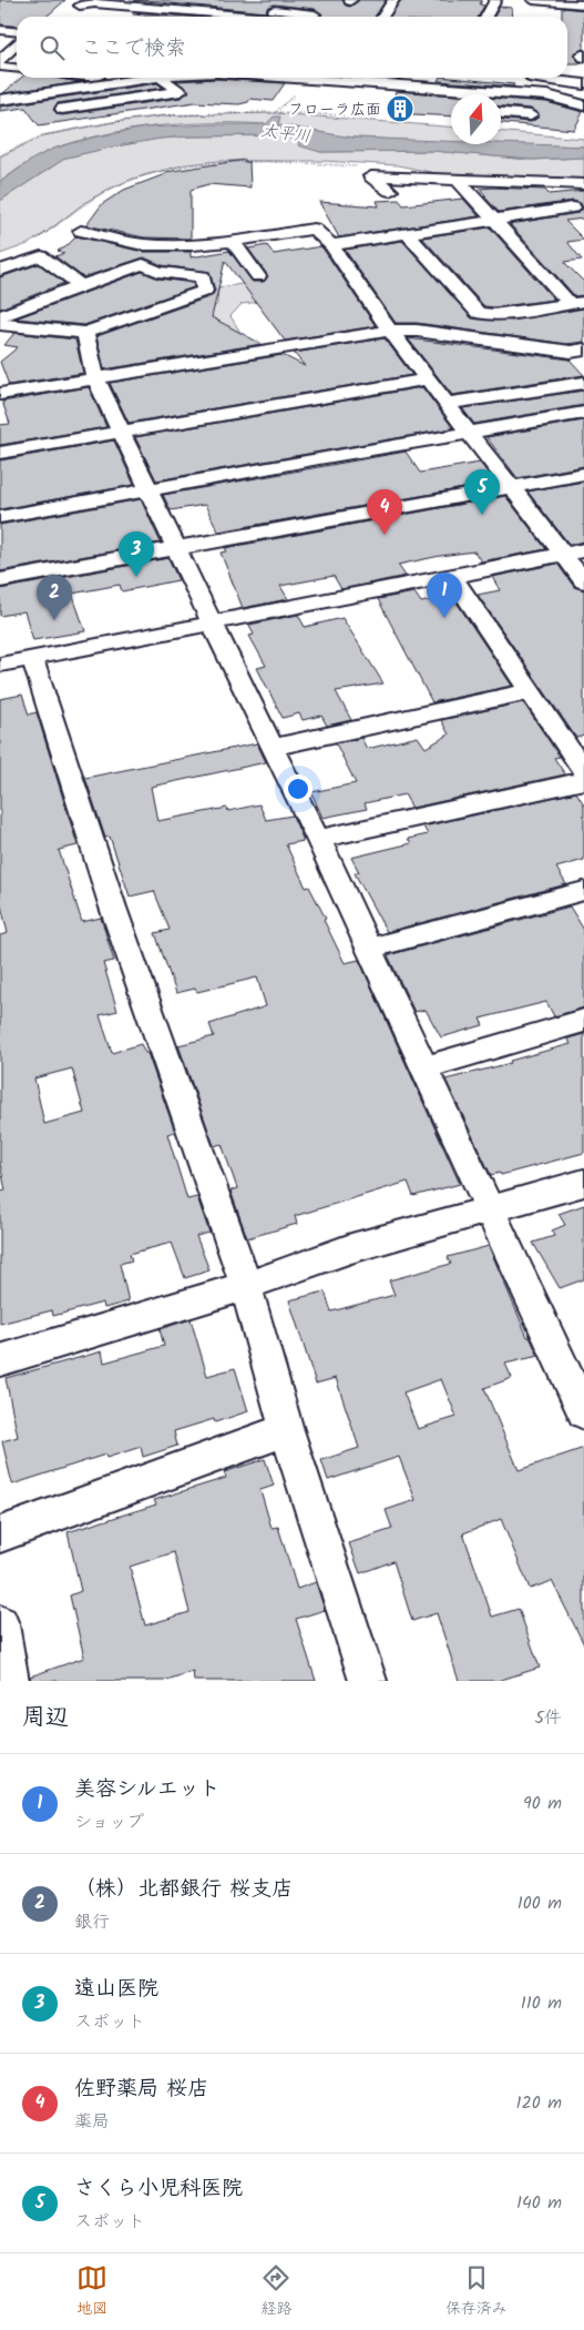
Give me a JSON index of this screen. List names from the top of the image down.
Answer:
{
  "water": ["太平川"],
  "places": {
    "building": ["フローラ広面"]
  },
  "north": "top",
  "page": {
    "search": "ここで検索",
    "pins": [
      "5",
      "4",
      "3",
      "1",
      "2"
    ],
    "heading": ["周辺", "5件"],
    "list": [
      {
        "mark": "1",
        "name": "美容シルエット",
        "note": "ショップ",
        "value": "90 m"
      },
      {
        "mark": "2",
        "name": "（株）北都銀行 桜支店",
        "note": "銀行",
        "value": "100 m"
      },
      {
        "mark": "3",
        "name": "遠山医院",
        "note": "スポット",
        "value": "110 m"
      },
      {
        "mark": "4",
        "name": "佐野薬局 桜店",
        "note": "薬局",
        "value": "120 m"
      },
      {
        "mark": "5",
        "name": "さくら小児科医院",
        "note": "スポット",
        "value": "140 m"
      }
    ],
    "nav": ["地図", "経路", "保存済み"]
  }
}
